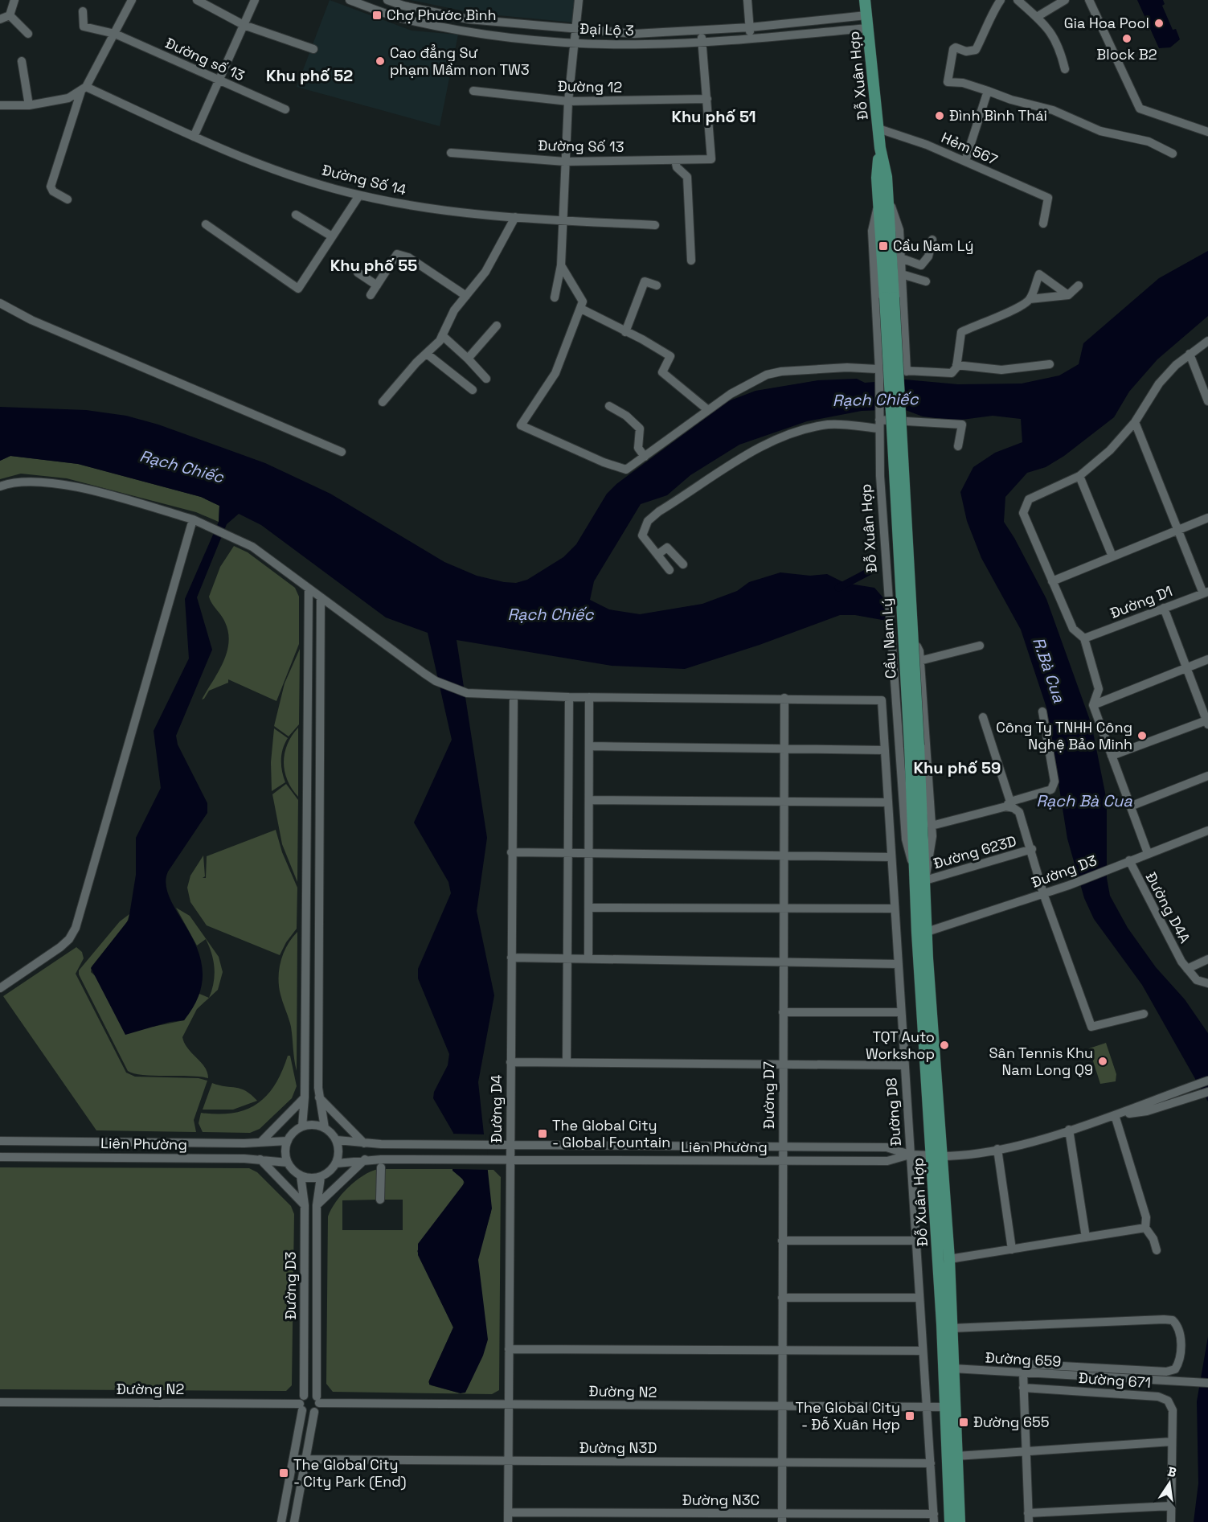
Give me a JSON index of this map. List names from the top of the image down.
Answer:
{
  "streets": {
    "main road": ["Đỗ Xuân Hợp", "Cầu Nam Lý"],
    "street": [
      "Đại Lộ 3",
      "Đường số 13",
      "Đường 12",
      "Đường Số 13",
      "Hẻm 567",
      "Đường Số 14",
      "Đường D1",
      "Đường 623D",
      "Đường D3",
      "Đường D4A",
      "Đường D7",
      "Đường D4",
      "Đường D8",
      "Liên Phường",
      "Đường 659",
      "Đường 671",
      "Đường N2",
      "Đường N3D",
      "Đường N3C"
    ]
  },
  "crossings": [
    ["Đại Lộ 3", "Đỗ Xuân Hợp"],
    ["Đỗ Xuân Hợp", "Hẻm 567"],
    ["Đỗ Xuân Hợp", "Cầu Nam Lý"],
    ["Đỗ Xuân Hợp", "Đường 623D"],
    ["Đỗ Xuân Hợp", "Đường D3"],
    ["Đỗ Xuân Hợp", "Liên Phường"],
    ["Đỗ Xuân Hợp", "Đường 659"],
    ["Đỗ Xuân Hợp", "Đường N2"],
    ["Đường 12", "Đường Số 13"],
    ["Đường D3", "Đường D4A"],
    ["Đường D3", "Liên Phường"],
    ["Đường D3", "Đường N2"],
    ["Đường D3", "Đường N3D"],
    ["Đường D7", "Đường D8"],
    ["Đường D7", "Liên Phường"],
    ["Đường D7", "Đường N2"],
    ["Đường D7", "Đường N3D"],
    ["Đường D7", "Đường N3C"],
    ["Đường D4", "Liên Phường"],
    ["Đường D4", "Đường N2"],
    ["Đường D4", "Đường N3D"],
    ["Đường D4", "Đường N3C"],
    ["Đường D8", "Liên Phường"],
    ["Đường D8", "Đường N2"],
    ["Đường D8", "Đường N3D"],
    ["Đường D8", "Đường N3C"]
  ],
  "districts": [
    "Khu phố 52",
    "Khu phố 51",
    "Khu phố 55",
    "Khu phố 59"
  ],
  "water": ["Rạch Chiếc", "R.Bà Cua", "Rạch Bà Cua"],
  "places": {
    "transit": [
      "Chợ Phước Bình",
      "Cầu Nam Lý",
      "The Global City - Global Fountain",
      "The Global City - Đỗ Xuân Hợp",
      "Đường 655",
      "The Global City - City Park (End)"
    ],
    "other": [
      "Gia Hoa Pool",
      "Block B2",
      "Cao đẳng Sư phạm Mầm non TW3",
      "Đình Bình Thái",
      "Công Ty TNHH Công Nghệ Bảo Minh",
      "TQT Auto Workshop",
      "Sân Tennis Khu Nam Long Q9"
    ]
  },
  "north": "top"
}
